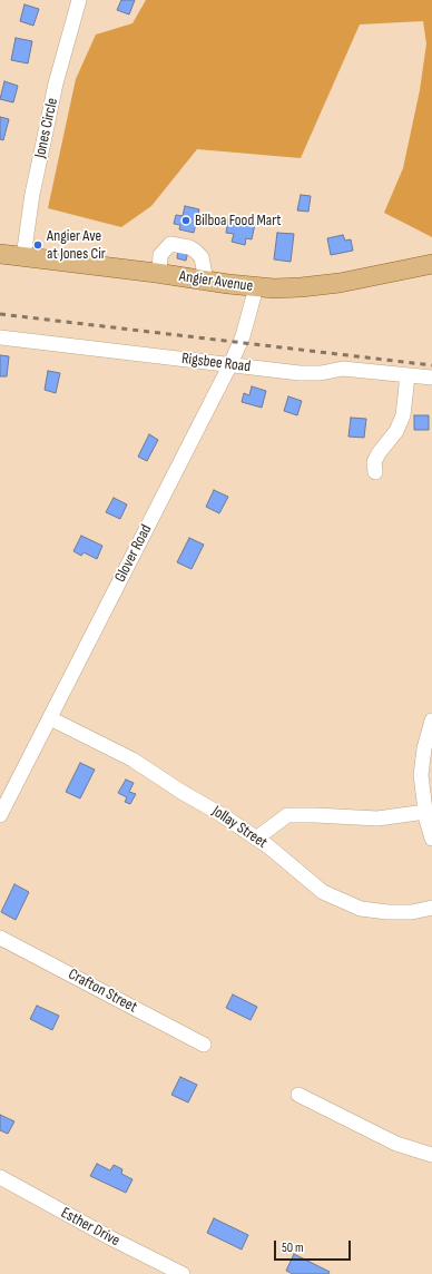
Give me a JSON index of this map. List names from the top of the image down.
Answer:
{
  "streets": {
    "main road": ["Angier Avenue"],
    "street": [
      "Jones Circle",
      "Rigsbee Road",
      "Glover Road",
      "Jollay Street",
      "Crafton Street",
      "Esther Drive"
    ]
  },
  "crossings": [
    ["Jones Circle", "Angier Avenue"],
    ["Angier Avenue", "Glover Road"],
    ["Rigsbee Road", "Glover Road"],
    ["Glover Road", "Jollay Street"]
  ],
  "places": ["Bilboa Food Mart", "Angier Ave at Jones Cir"],
  "scale_bar": "50 m"
}
